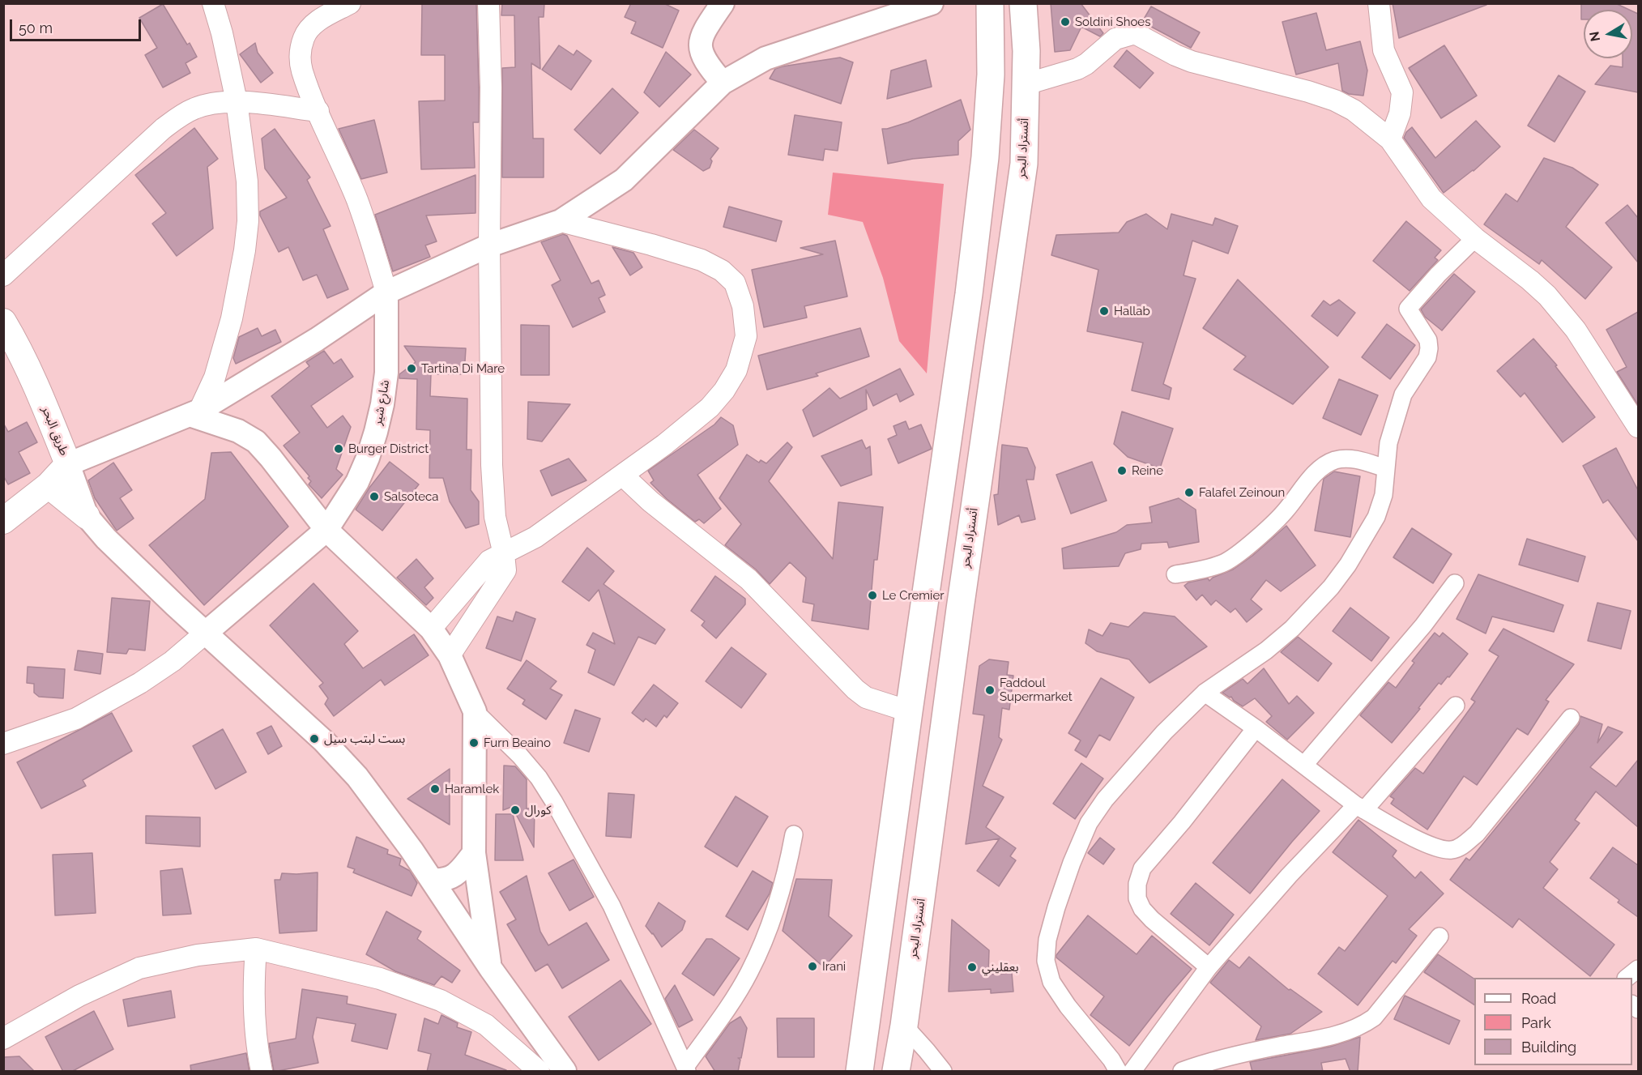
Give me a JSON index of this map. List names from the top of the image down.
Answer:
{
  "streets": {
    "highway": ["أتستراد البحر"],
    "main road": ["شارع شير", "طريق البحر"]
  },
  "places": [
    "Soldini Shoes",
    "Hallab",
    "Tartina Di Mare",
    "Burger District",
    "Reine",
    "Falafel Zeinoun",
    "Salsoteca",
    "Le Cremier",
    "Faddoul Supermarket",
    "بست لبتب سيل",
    "Furn Beaino",
    "Haramlek",
    "كورال",
    "Irani",
    "بعقليني"
  ],
  "legend": ["Road", "Park", "Building"],
  "scale_bar": "50 m",
  "north": "left"
}
